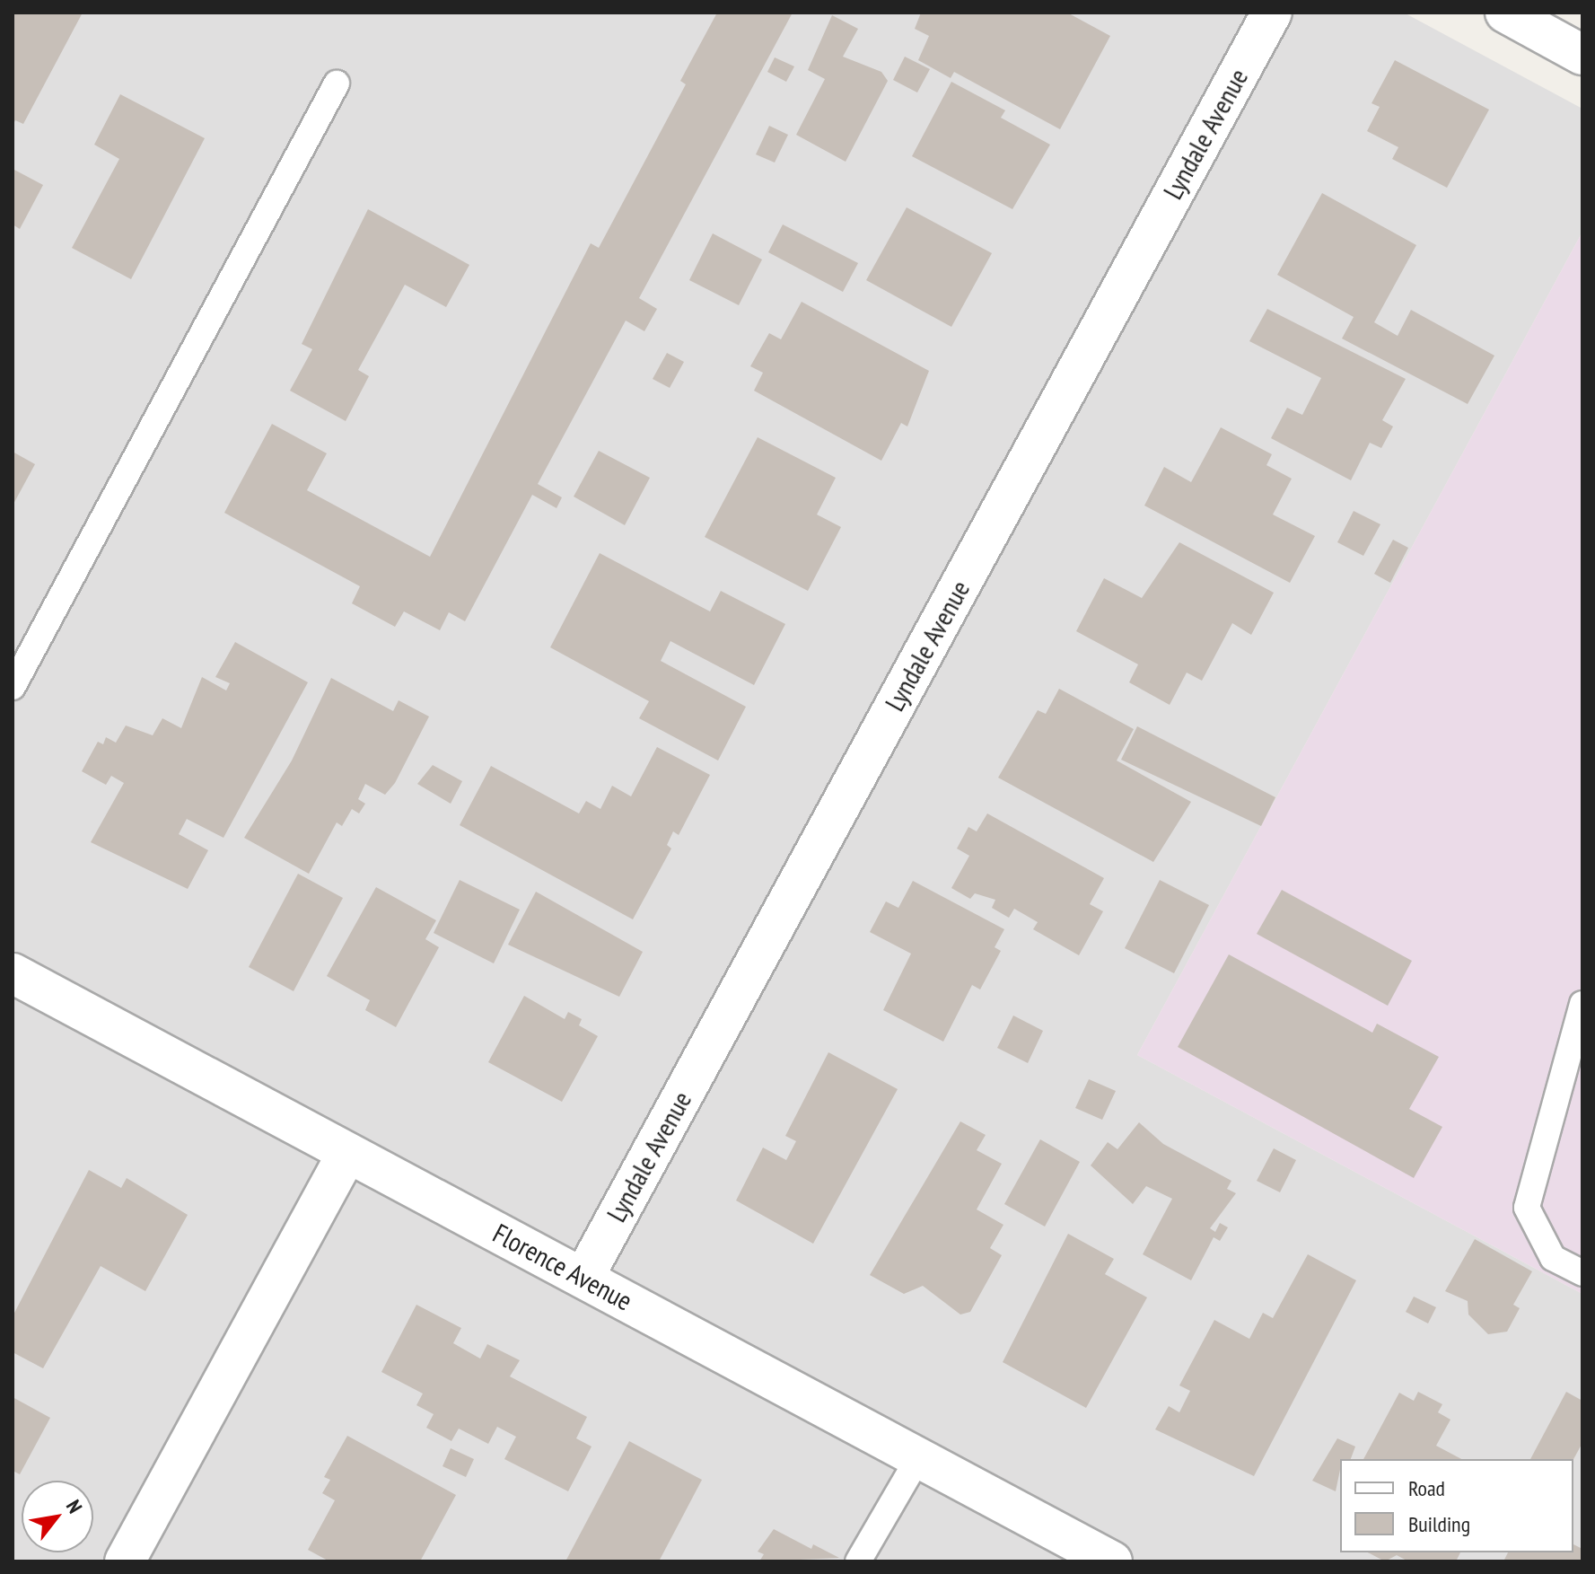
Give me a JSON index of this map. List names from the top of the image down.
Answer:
{
  "streets": {
    "street": ["Lyndale Avenue", "Florence Avenue"]
  },
  "crossings": [
    ["Lyndale Avenue", "Florence Avenue"]
  ],
  "legend": ["Road", "Building"],
  "north": "top right"
}
